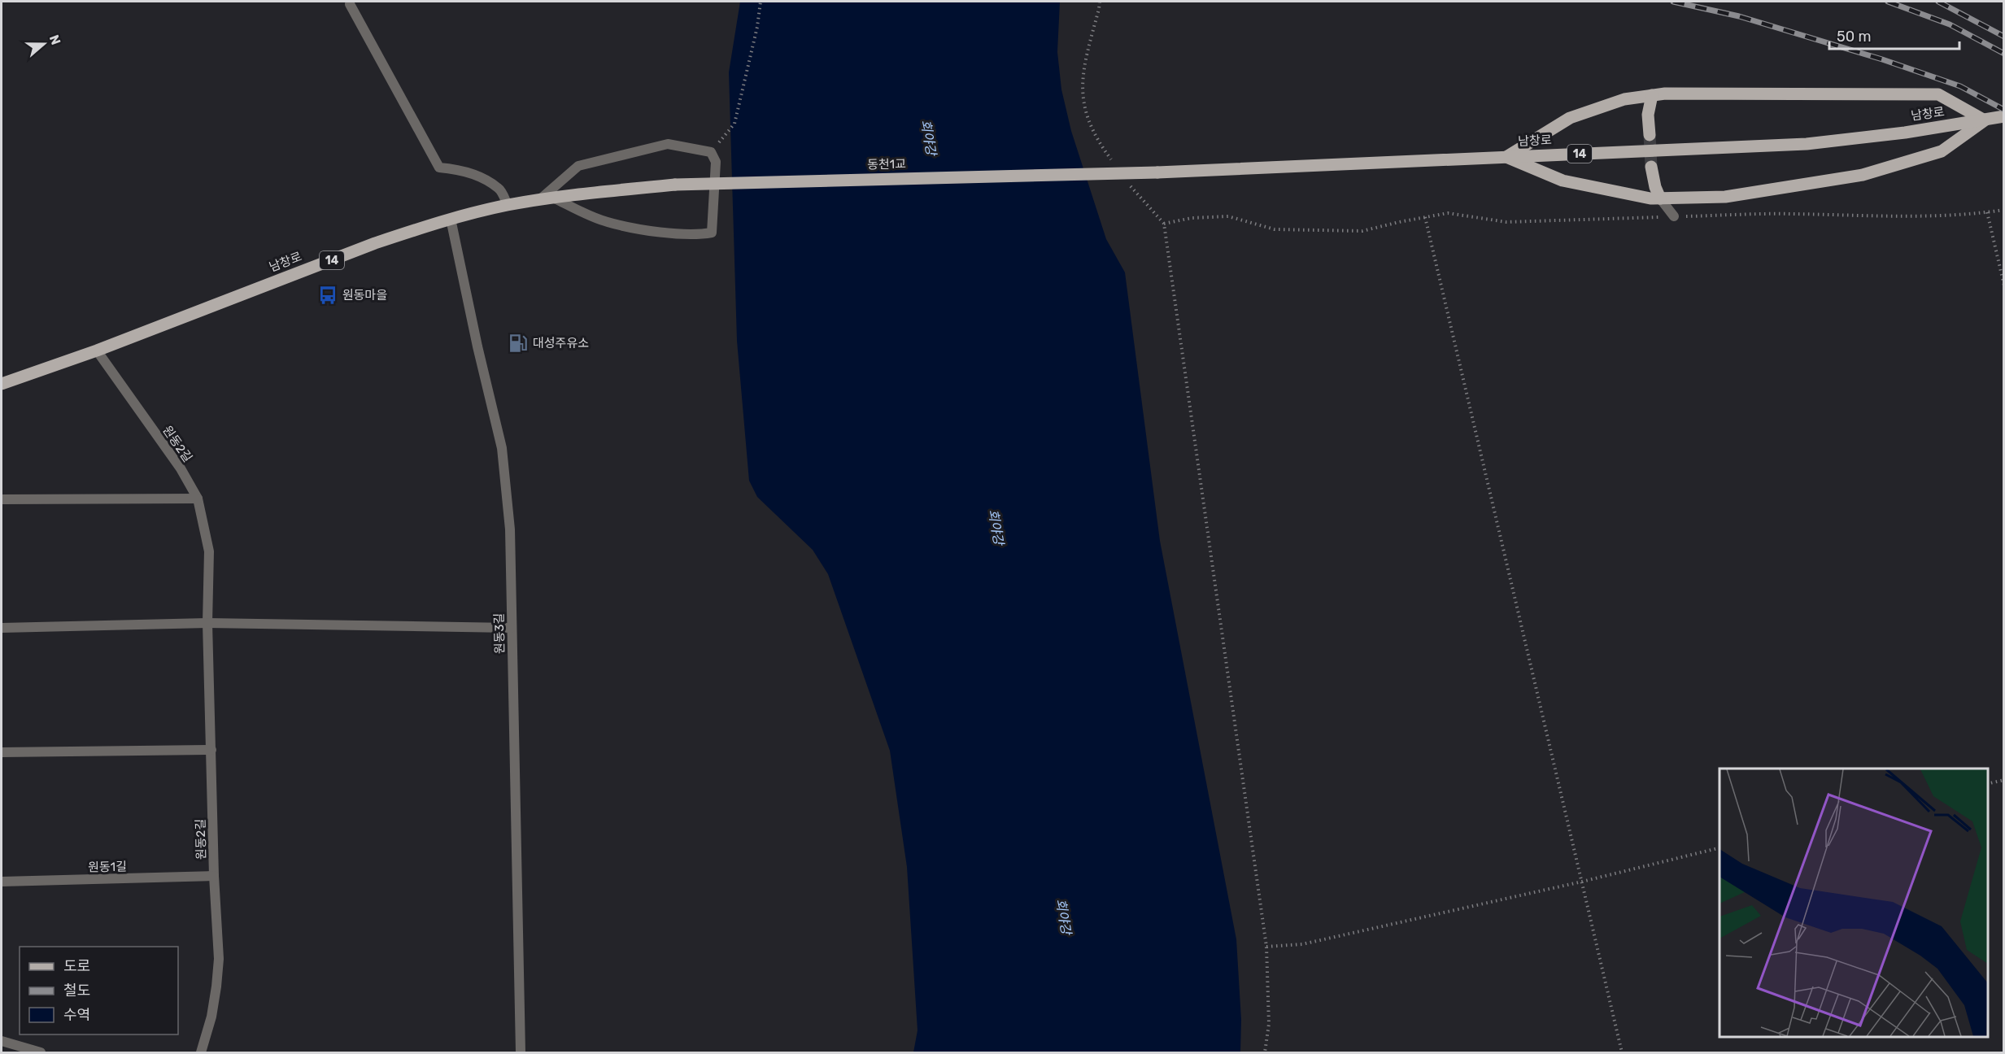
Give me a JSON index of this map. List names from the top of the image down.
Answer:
{
  "streets": {
    "main road": ["남창로", "14", "동천1교"],
    "street": ["원동2길", "원동3길", "원동1길"]
  },
  "crossings": [
    ["남창로", "동천1교"],
    ["남창로", "원동2길"],
    ["남창로", "원동3길"],
    ["원동2길", "원동1길"]
  ],
  "water": ["회야강"],
  "places": {
    "bus stop": ["원동마을"],
    "fuel station": ["대성주유소"]
  },
  "legend": ["도로", "철도", "수역"],
  "scale_bar": "50 m",
  "north": "right"
}
